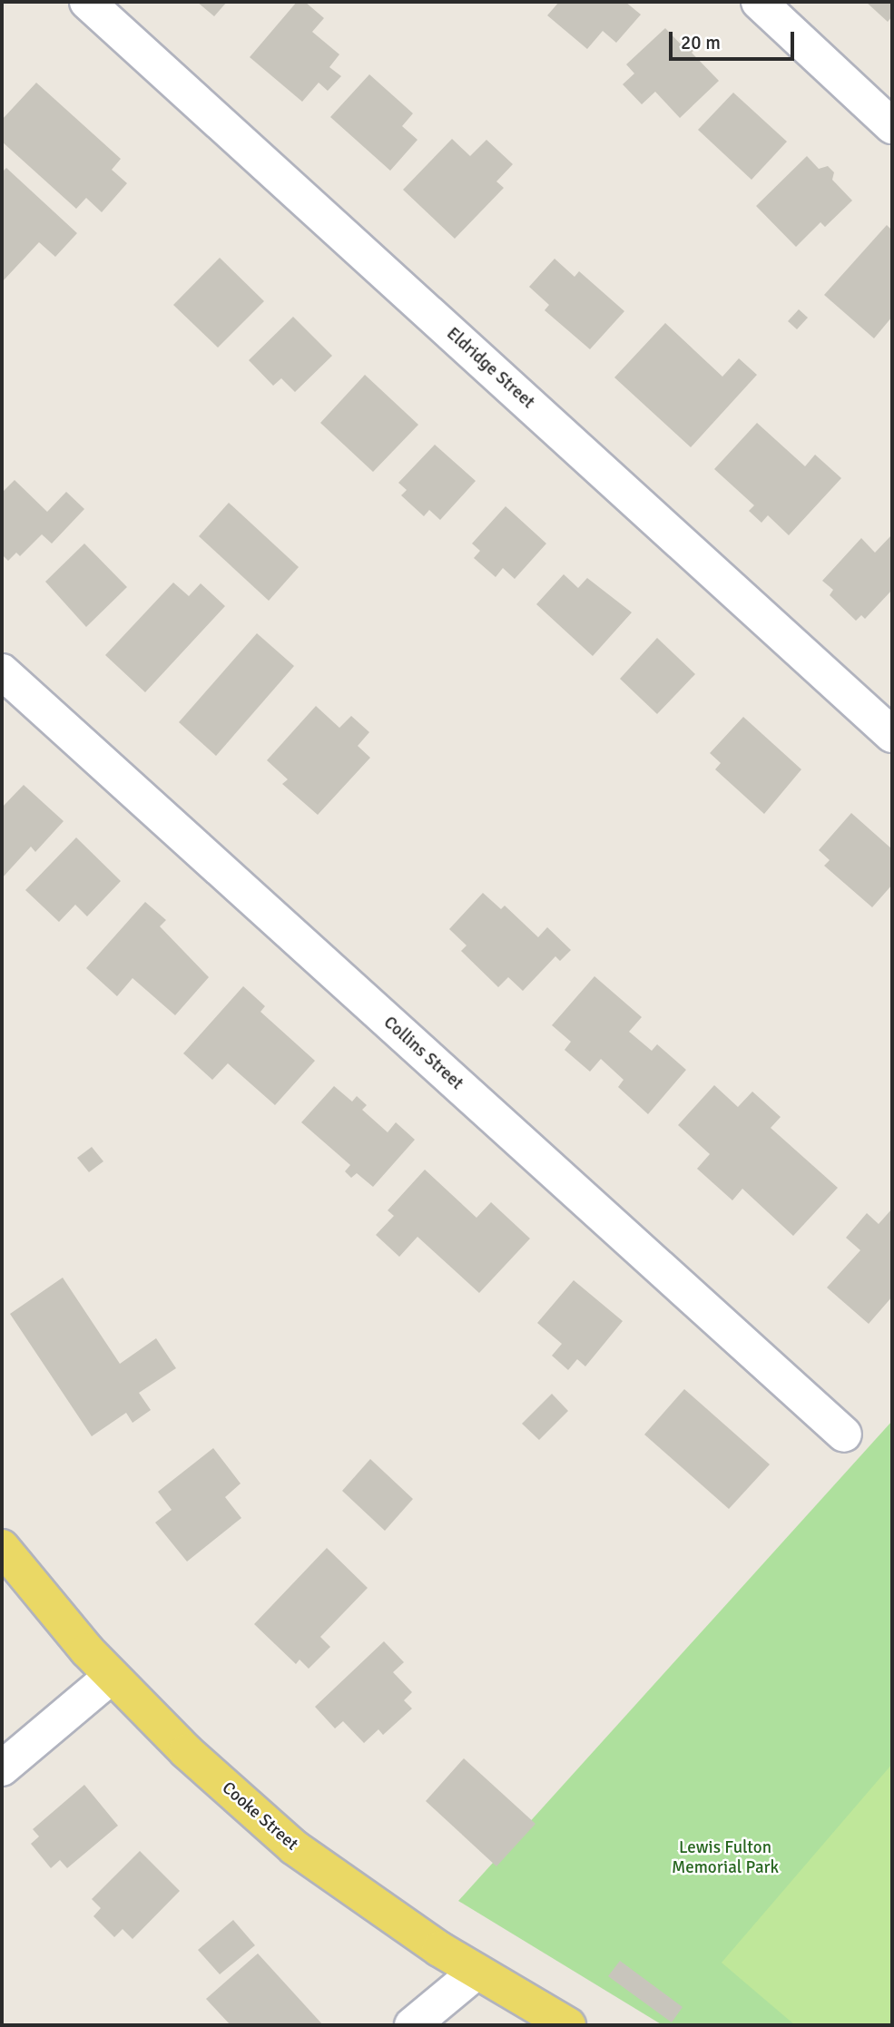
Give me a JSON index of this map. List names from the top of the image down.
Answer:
{
  "streets": {
    "main road": ["Cooke Street"],
    "street": ["Eldridge Street", "Collins Street"]
  },
  "parks": ["Lewis Fulton Memorial Park"],
  "scale_bar": "20 m"
}
